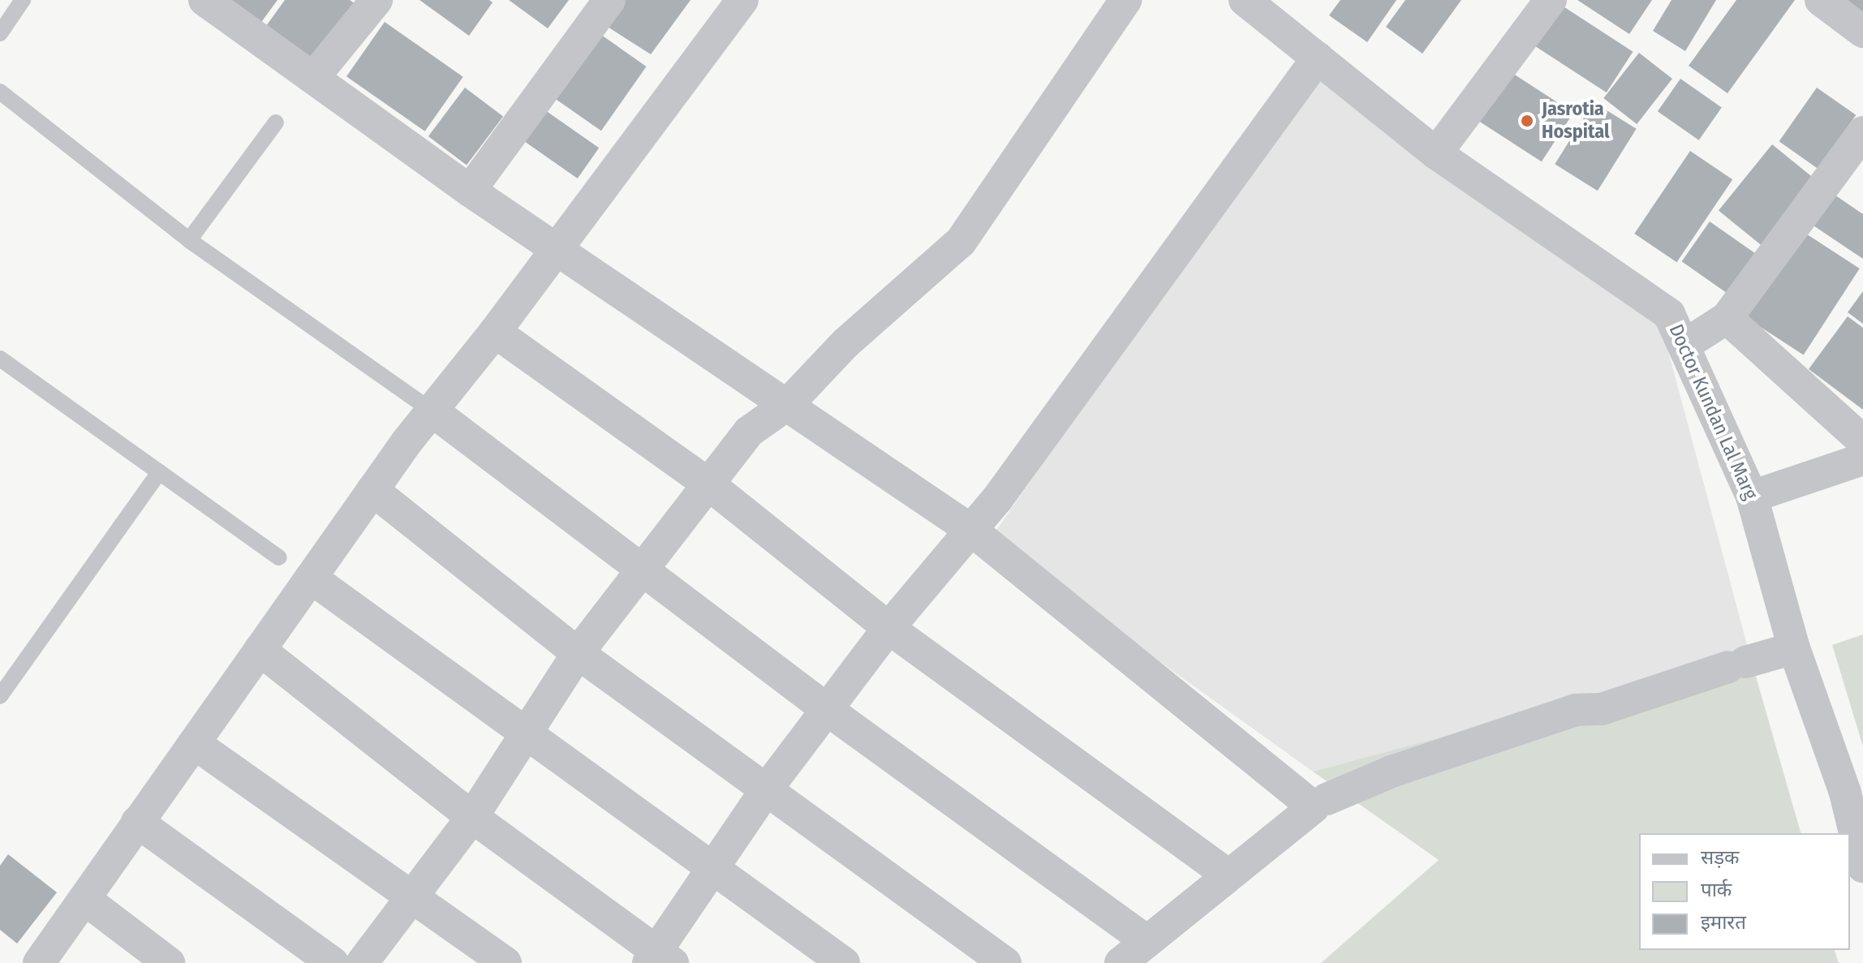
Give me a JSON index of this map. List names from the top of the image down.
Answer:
{
  "streets": {
    "street": ["Doctor Kundan Lal Marg"]
  },
  "places": ["Jasrotia Hospital"],
  "legend": ["सड़क", "पार्क", "इमारत"]
}
